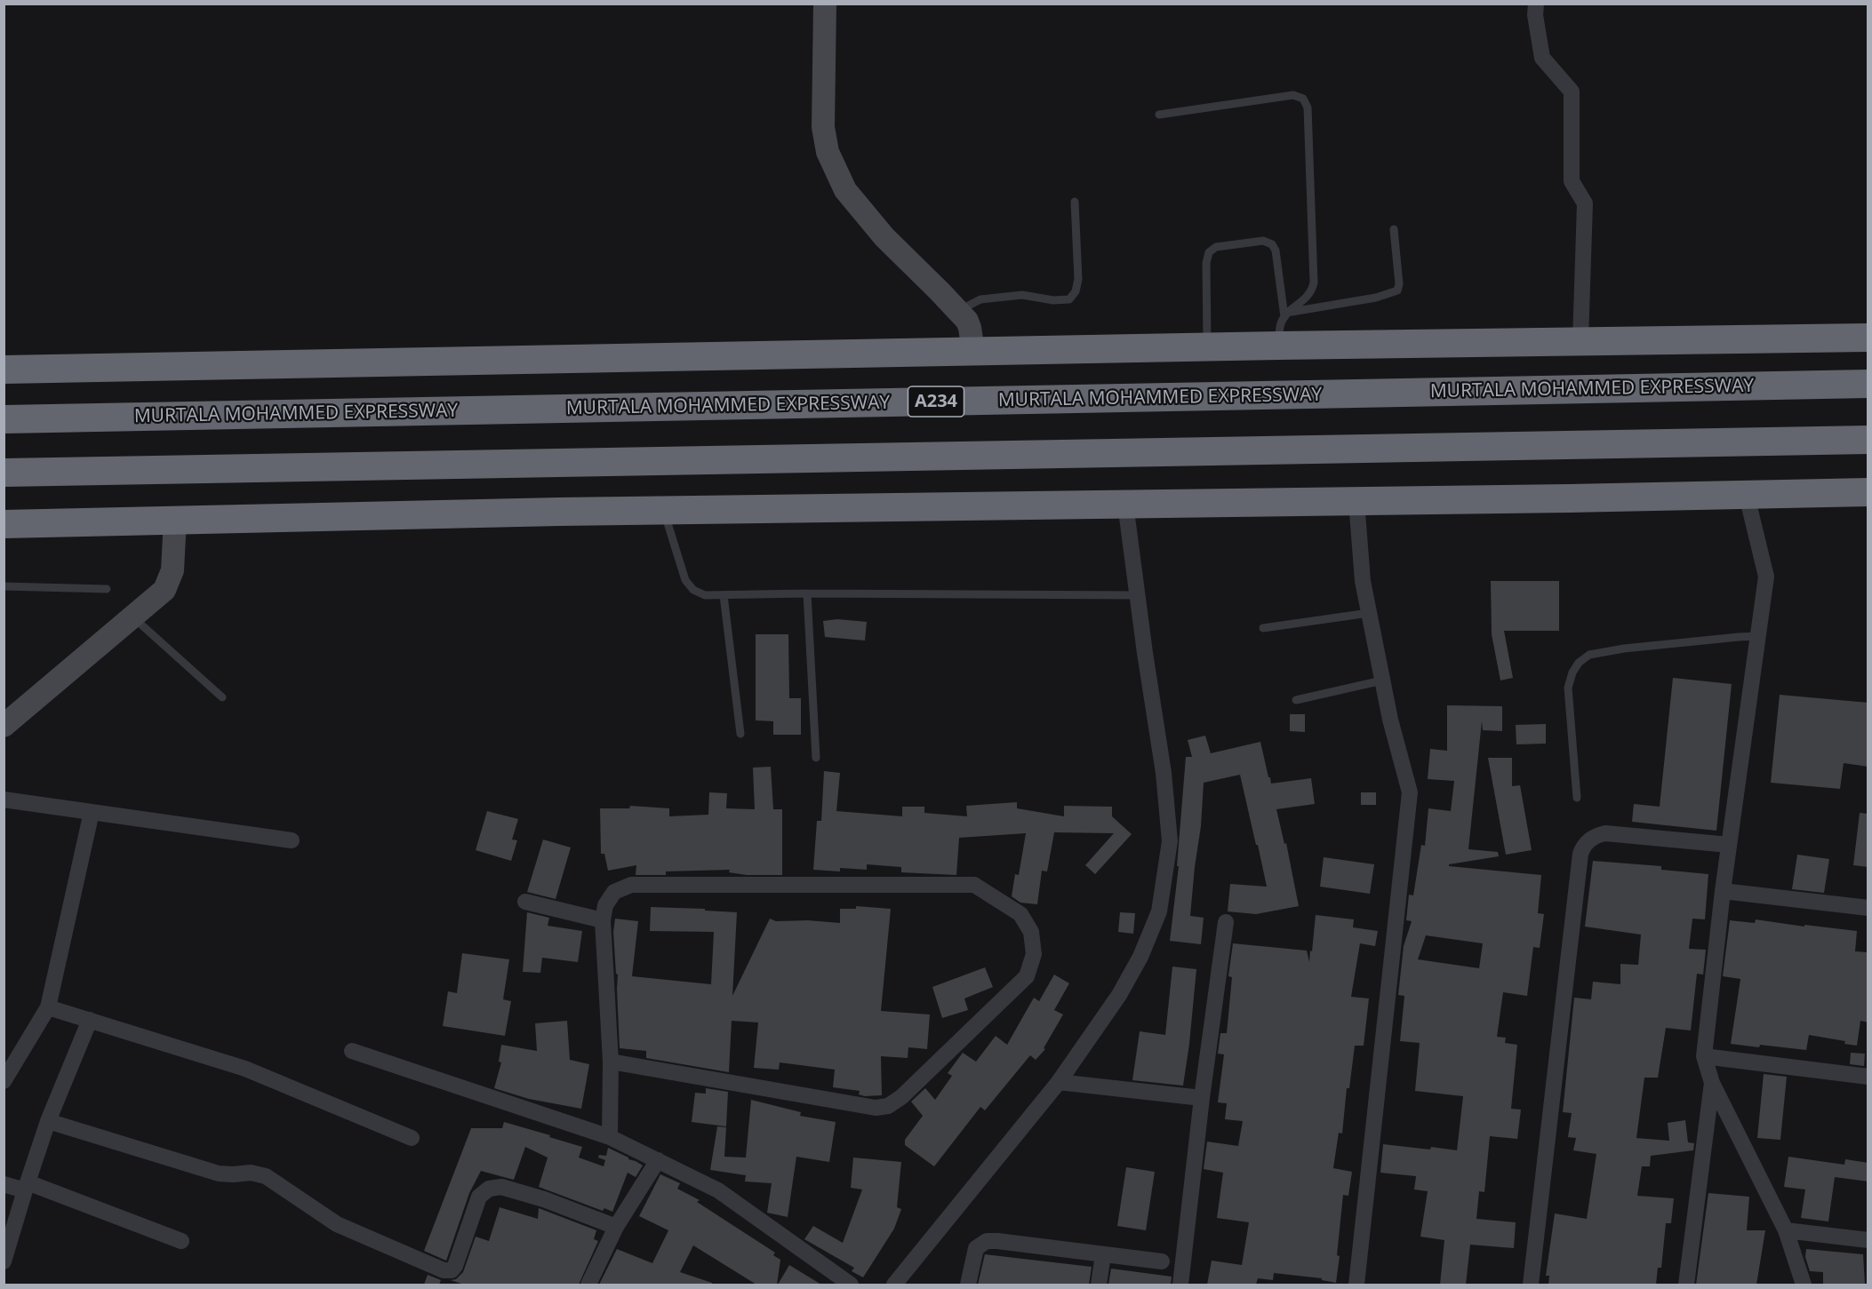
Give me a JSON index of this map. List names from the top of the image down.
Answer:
{
  "streets": {
    "highway": ["MURTALA MOHAMMED EXPRESSWAY", "A234"]
  }
}
